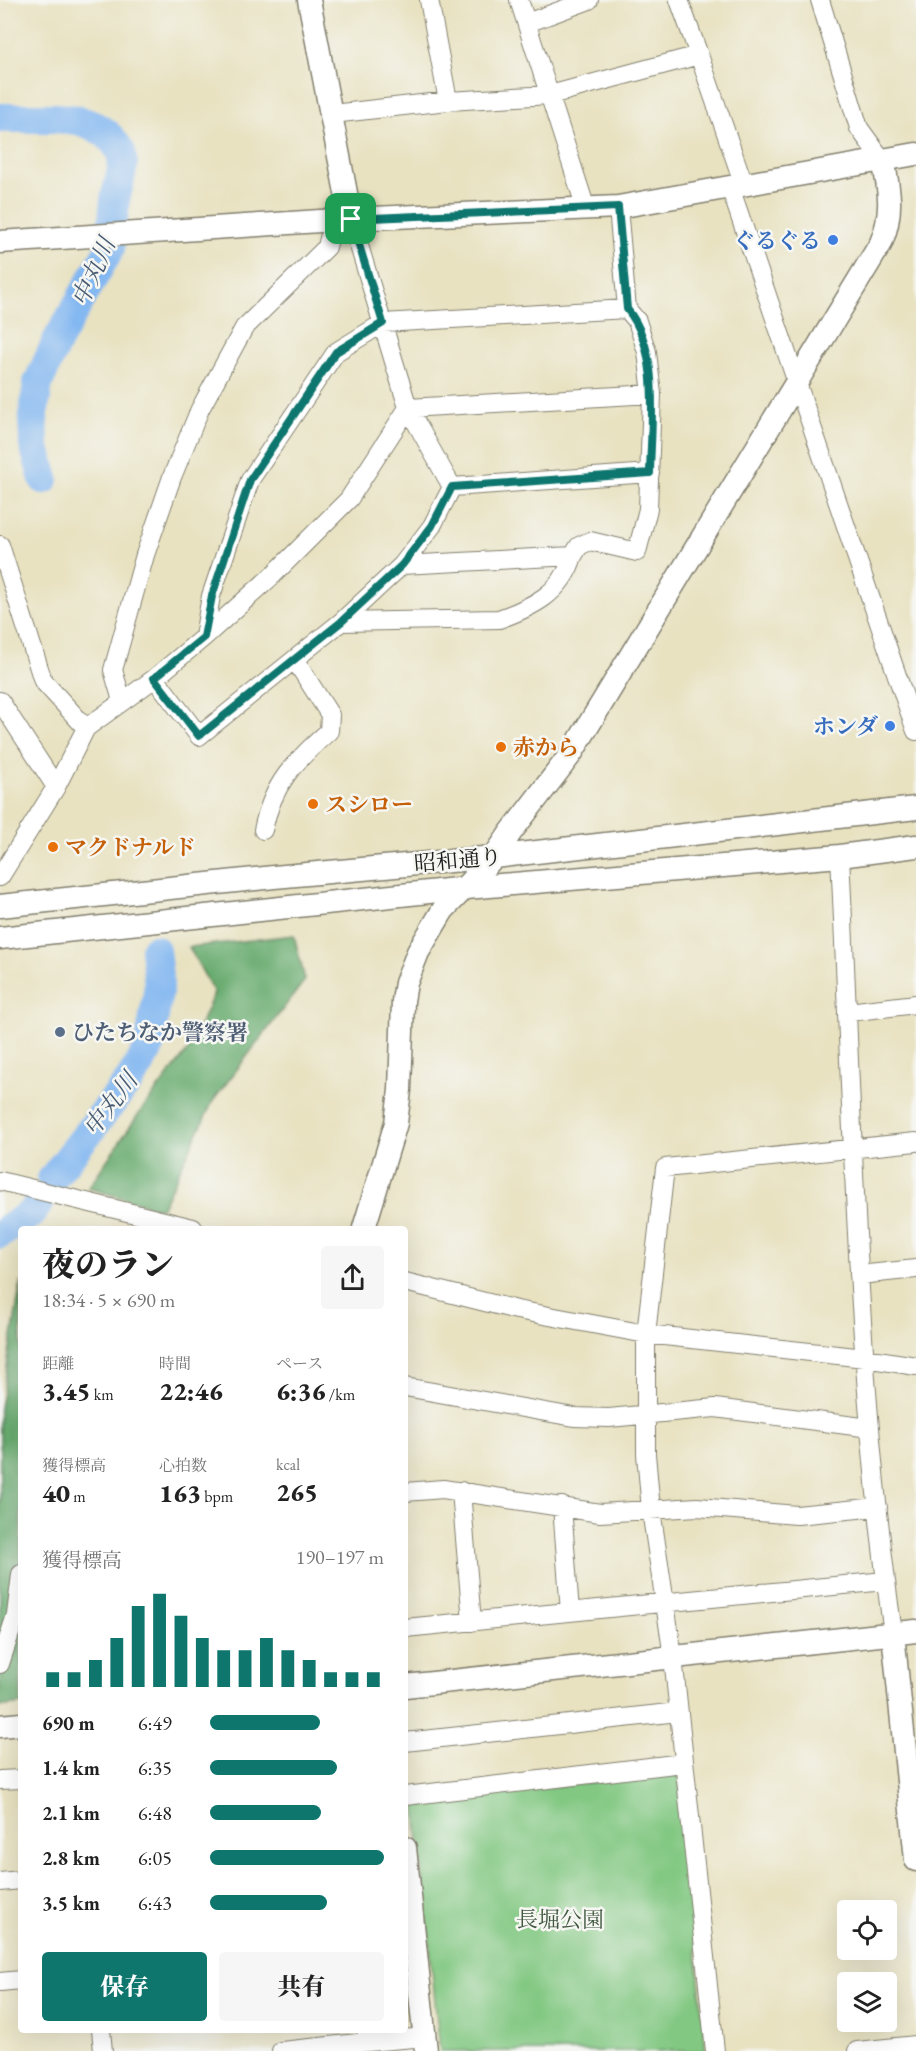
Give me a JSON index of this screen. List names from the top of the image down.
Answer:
{
  "streets": {
    "street": ["昭和通り"]
  },
  "water": ["中丸川"],
  "parks": ["長堀公園"],
  "places": [
    "ぐるぐる",
    "ホンダ",
    "赤から",
    "スシロー",
    "マクドナルド",
    "ひたちなか警察署"
  ],
  "page": {
    "heading": ["夜のラン", "18:34 · 5 × 690 m"],
    "stats": [
      ["距離", "3.45 km"],
      ["時間", "22:46"],
      ["ペース", "6:36 /km"],
      ["獲得標高", "40 m"],
      ["心拍数", "163 bpm"],
      ["kcal", "265"]
    ],
    "chart": ["獲得標高", "190–197 m"],
    "list": [
      {
        "name": "690 m",
        "note": "6:49"
      },
      {
        "name": "1.4 km",
        "note": "6:35"
      },
      {
        "name": "2.1 km",
        "note": "6:48"
      },
      {
        "name": "2.8 km",
        "note": "6:05"
      },
      {
        "name": "3.5 km",
        "note": "6:43"
      }
    ],
    "buttons": ["保存", "共有"]
  }
}
